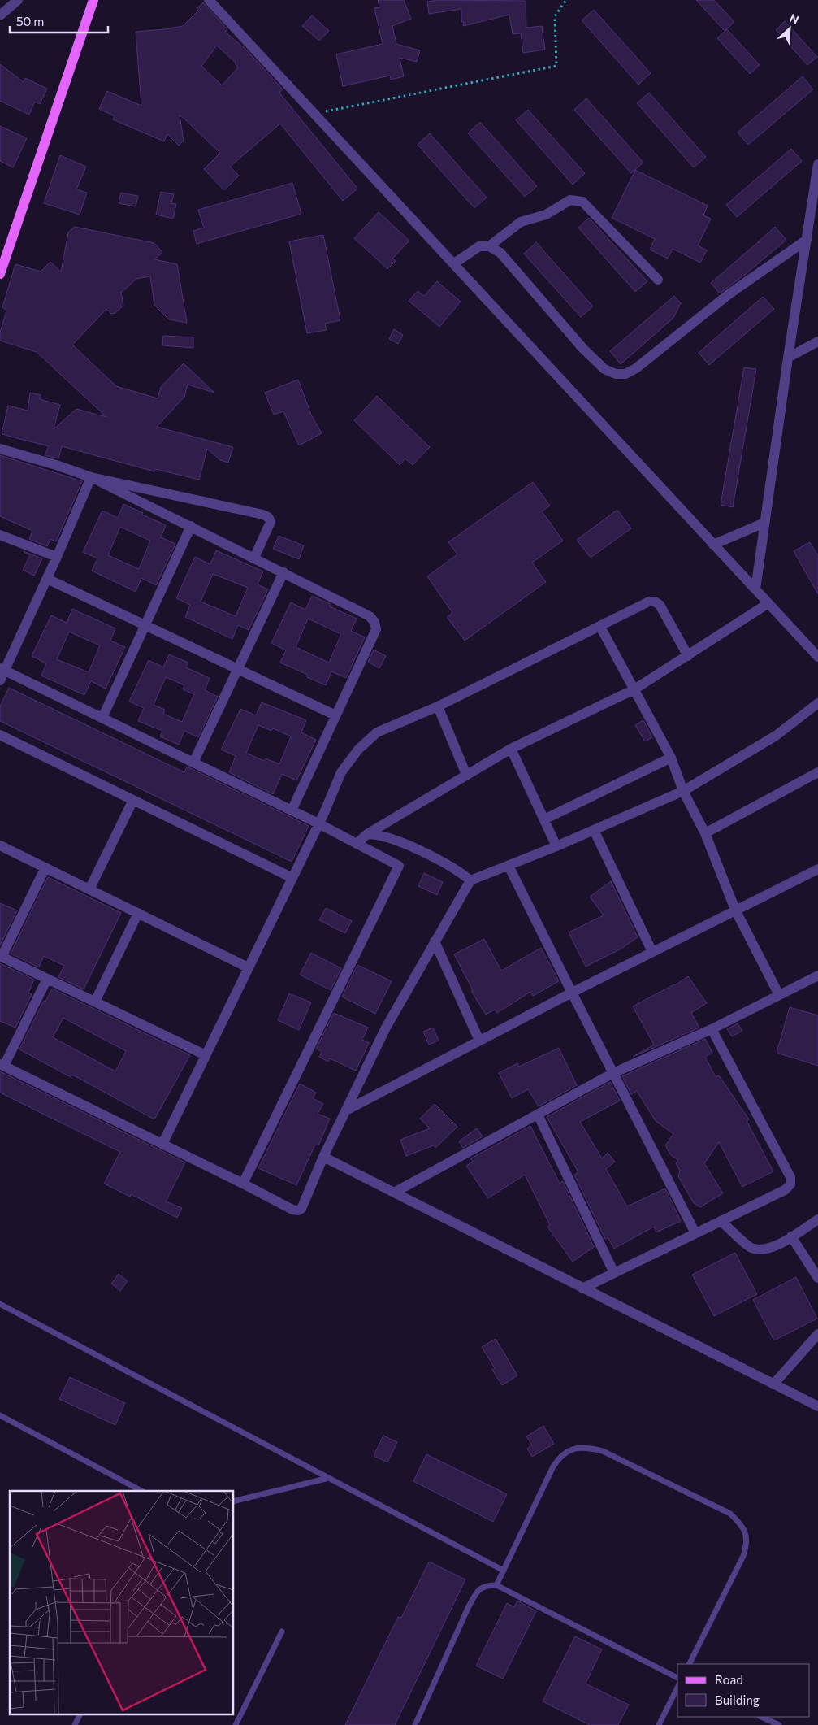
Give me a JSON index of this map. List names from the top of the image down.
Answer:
{
  "legend": ["Road", "Building"],
  "scale_bar": "50 m",
  "north": "top right"
}
